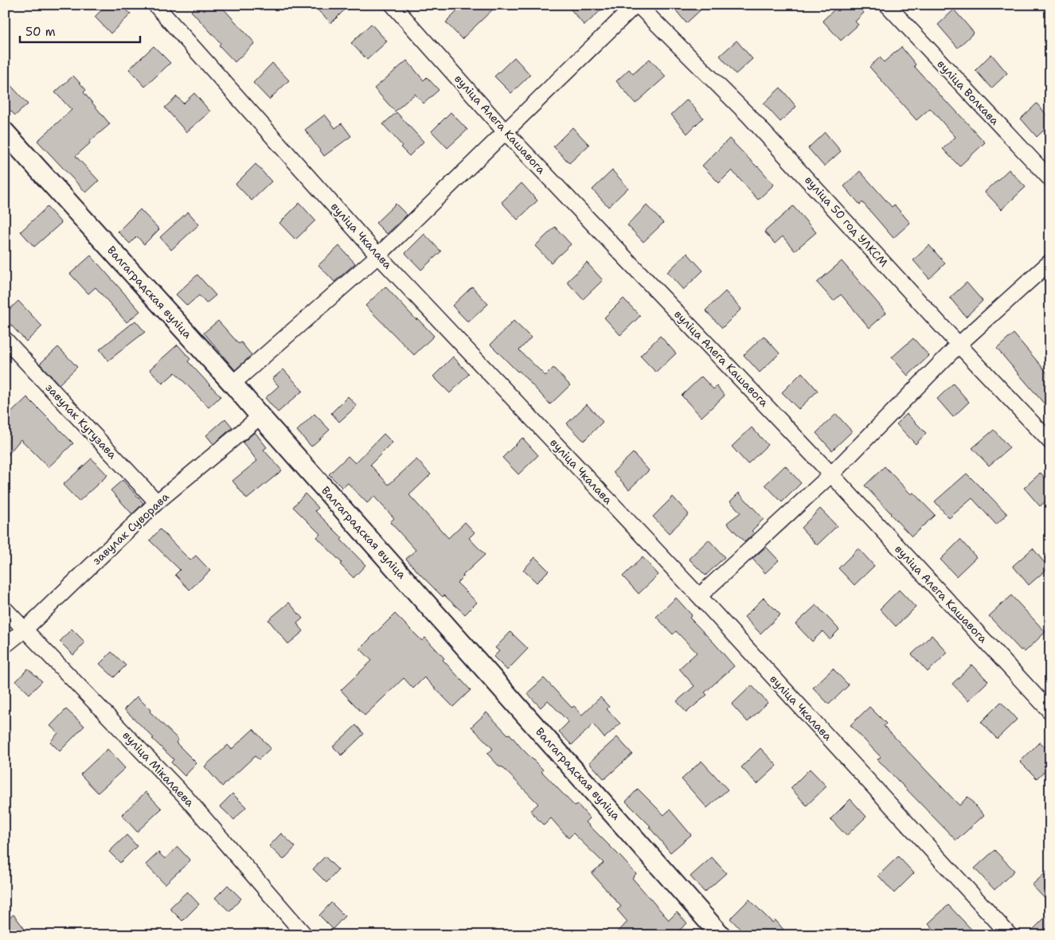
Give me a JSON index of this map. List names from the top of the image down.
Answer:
{
  "streets": {
    "street": [
      "вуліца Волкава",
      "вуліца Алега Кашавога",
      "вуліца 50 год УЛКСМ",
      "вуліца Чкалава",
      "Валгаградская вуліца",
      "завулак Кутузава",
      "завулак Суворава",
      "вуліца Мікалаева"
    ]
  },
  "crossings": [
    ["Валгаградская вуліца", "завулак Суворава"],
    ["завулак Кутузава", "завулак Суворава"],
    ["завулак Суворава", "вуліца Мікалаева"]
  ],
  "scale_bar": "50 m"
}
